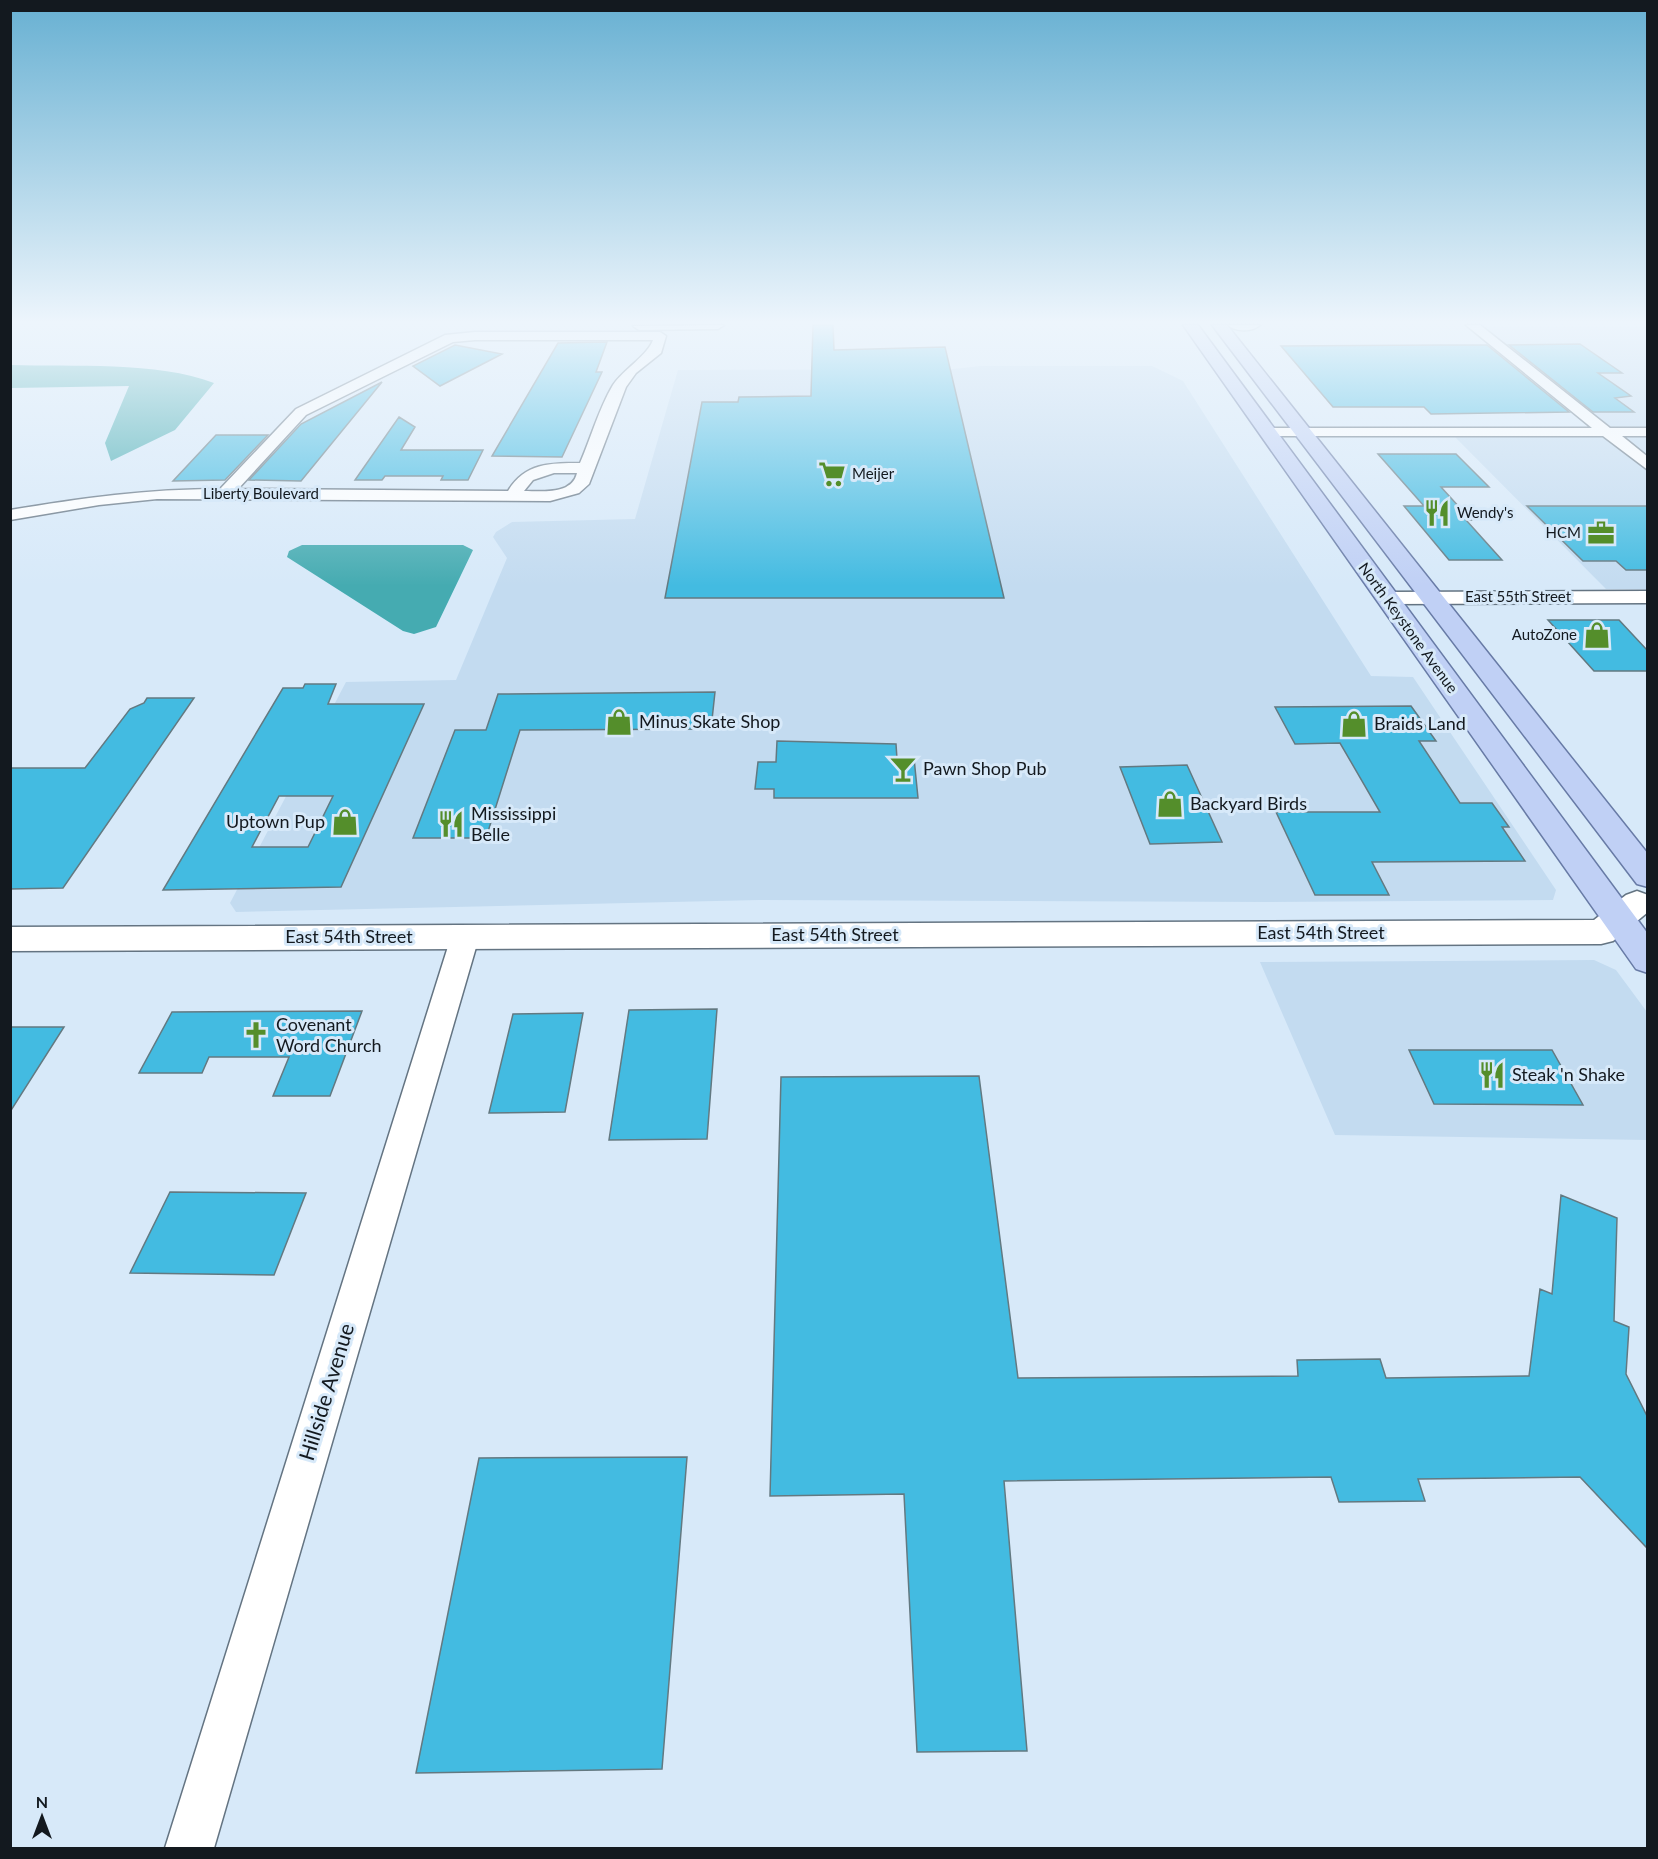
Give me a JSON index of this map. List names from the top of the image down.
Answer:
{
  "streets": {
    "main road": ["North Keystone Avenue"],
    "street": [
      "Liberty Boulevard",
      "East 55th Street",
      "East 54th Street",
      "Hillside Avenue"
    ]
  },
  "crossings": [
    ["East 55th Street", "North Keystone Avenue"],
    ["North Keystone Avenue", "East 54th Street"],
    ["East 54th Street", "Hillside Avenue"]
  ],
  "places": {
    "supermarket": ["Meijer"],
    "restaurant": ["Wendy's", "Mississippi Belle", "Steak 'n Shake"],
    "office": ["HCM"],
    "shop": [
      "AutoZone",
      "Minus Skate Shop",
      "Braids Land",
      "Backyard Birds",
      "Uptown Pup"
    ],
    "bar": ["Pawn Shop Pub"],
    "church": ["Covenant Word Church"]
  },
  "north": "top"
}
